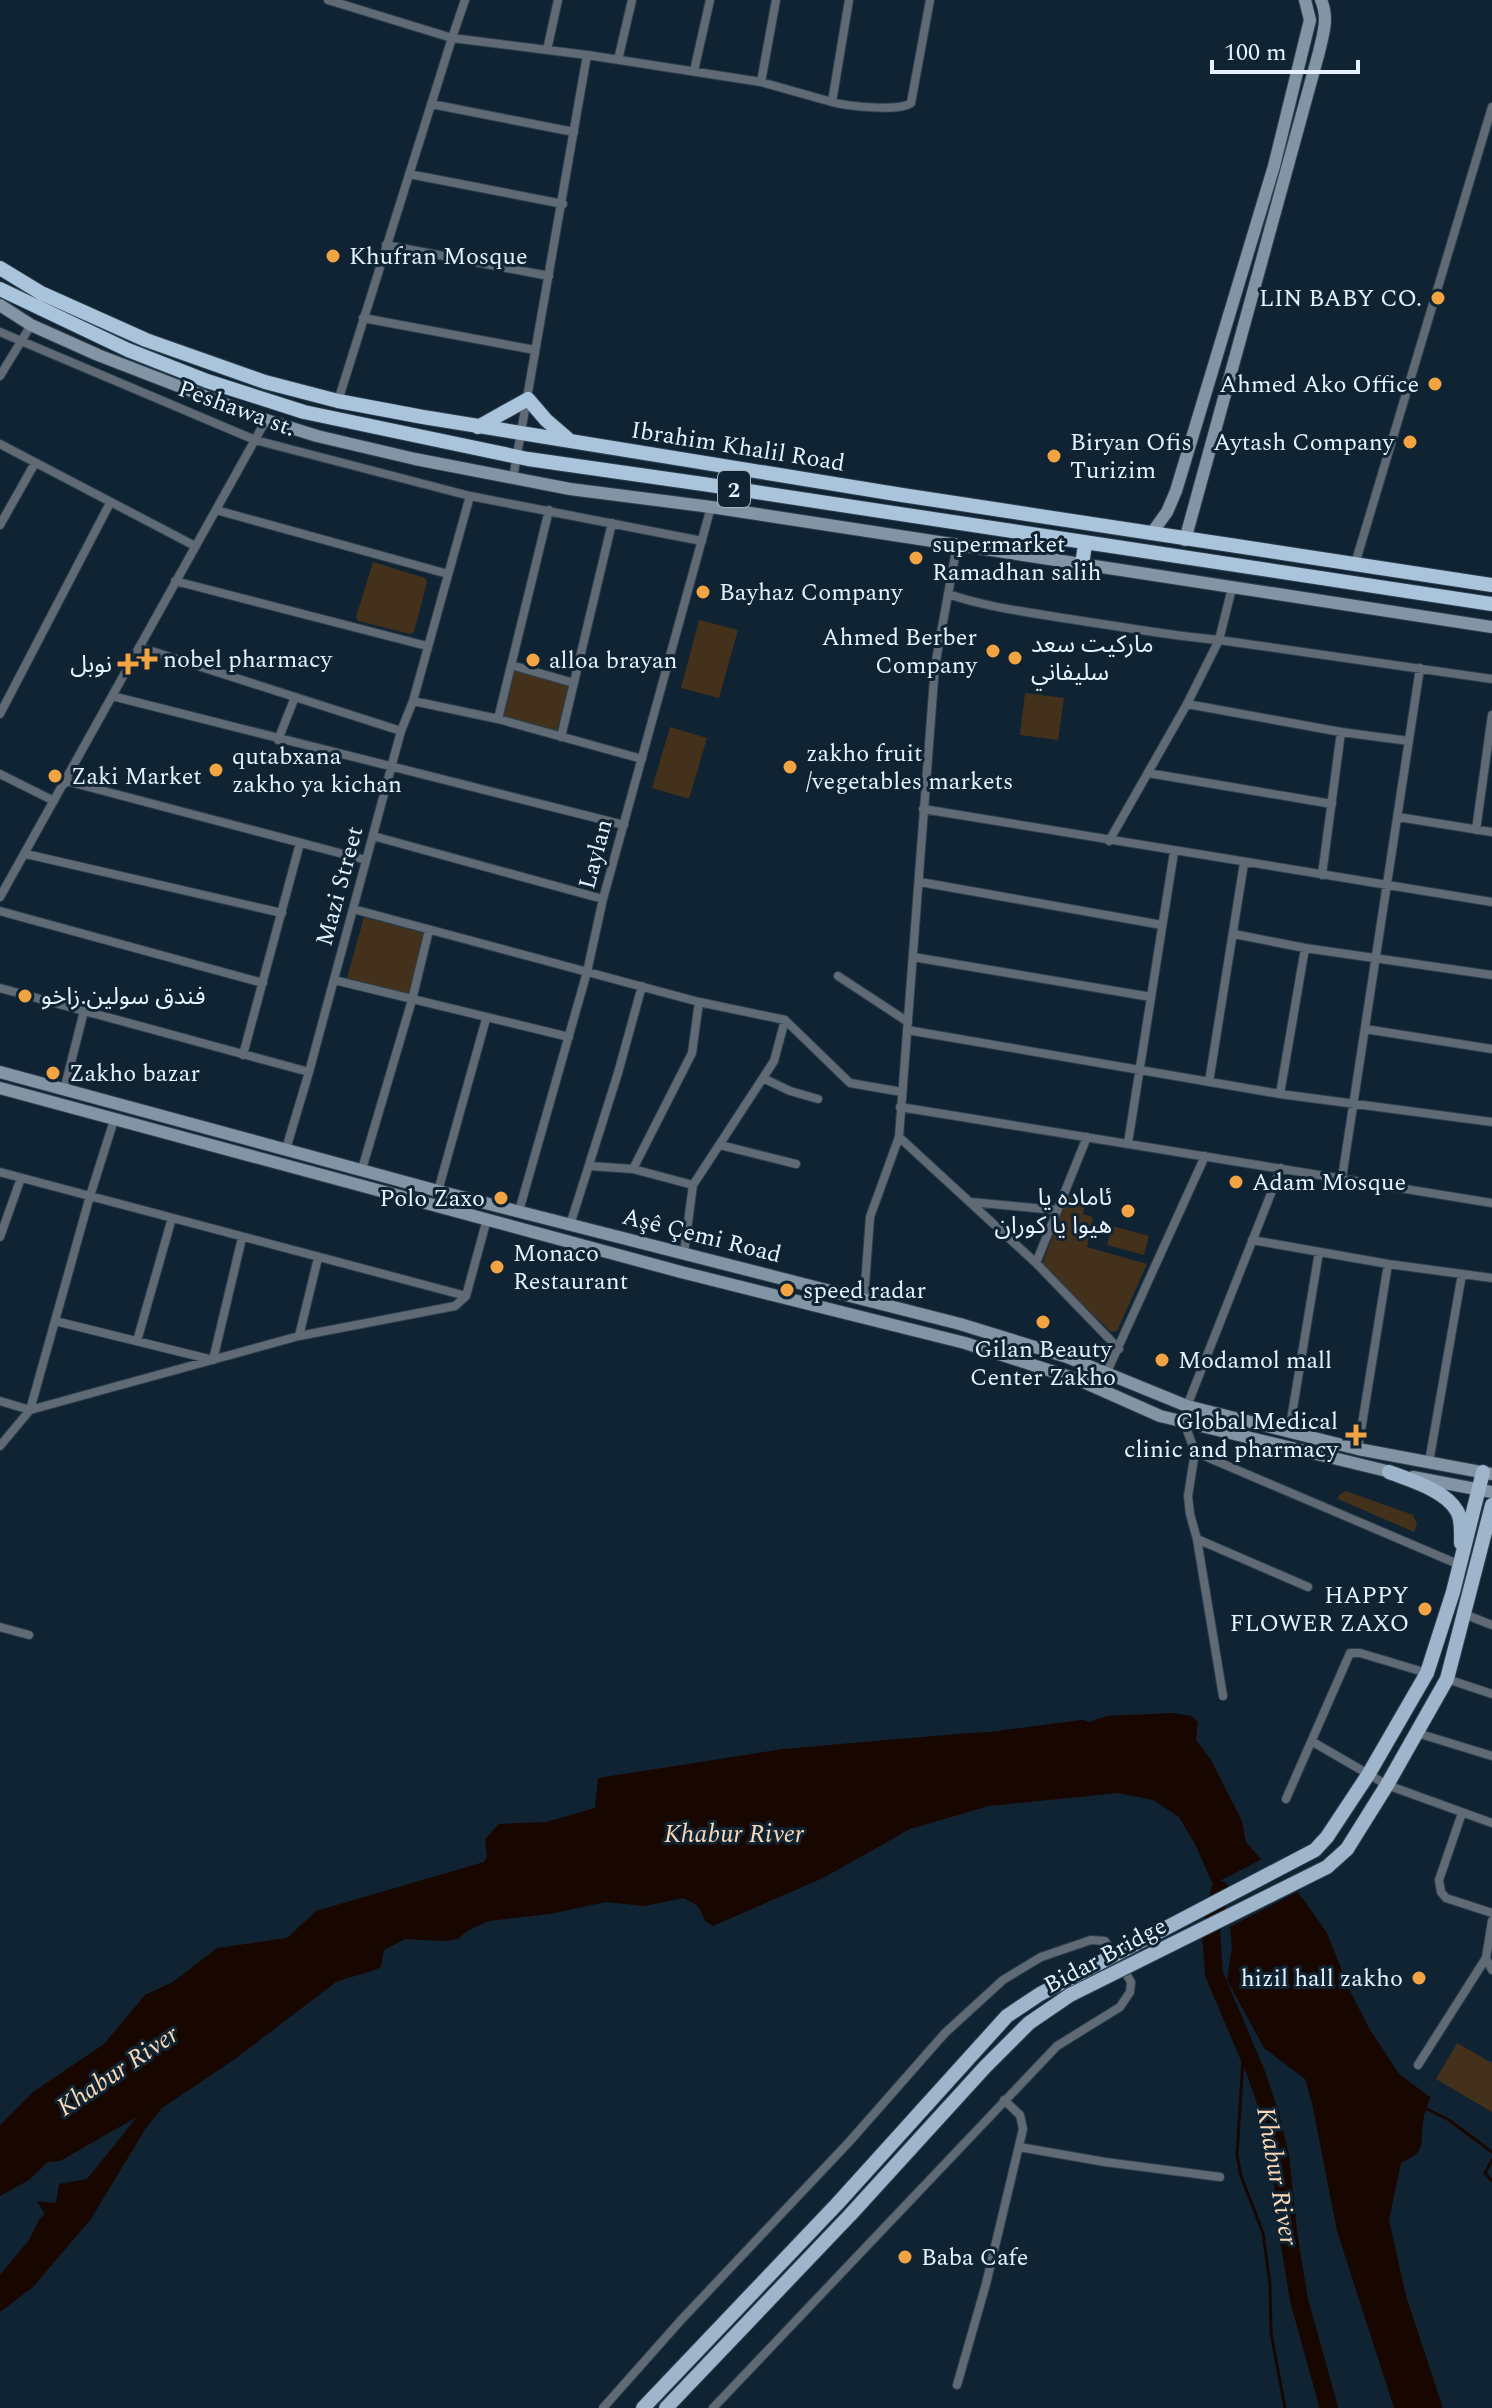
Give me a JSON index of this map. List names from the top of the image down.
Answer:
{
  "streets": {
    "highway": ["Ibrahim Khalil Road", "2"],
    "main road": ["Aşê Çemi Road", "Bidar Bridge"],
    "street": ["Peshawa st.", "Laylan", "Mazi Street"]
  },
  "crossings": [
    ["Peshawa st.", "Laylan"],
    ["Peshawa st.", "Mazi Street"],
    ["Laylan", "Aşê Çemi Road"],
    ["Mazi Street", "Aşê Çemi Road"]
  ],
  "water": ["Khabur River"],
  "places": {
    "other": [
      "Khufran Mosque",
      "LIN BABY CO.",
      "Ahmed Ako Office",
      "Aytash Company",
      "Biryan Ofis Turizim",
      "supermarket Ramadhan salih",
      "Bayhaz Company",
      "Ahmed Berber Company",
      "ماركيت سعد سليفاني",
      "alloa brayan",
      "zakho fruit /vegetables markets",
      "qutabxana zakho ya kichan",
      "Zaki Market",
      "فندق سولين.زاخو",
      "Zakho bazar",
      "Adam Mosque",
      "Polo Zaxo",
      "ئاماده یا هیوا یا کوران",
      "Monaco Restaurant",
      "speed radar",
      "Gilan Beauty Center Zakho",
      "Modamol mall",
      "HAPPY FLOWER ZAXO",
      "hizil hall zakho",
      "Baba Cafe"
    ],
    "health": ["nobel pharmacy", "نوبل", "Global Medical clinic and pharmacy"]
  },
  "scale_bar": "100 m"
}
